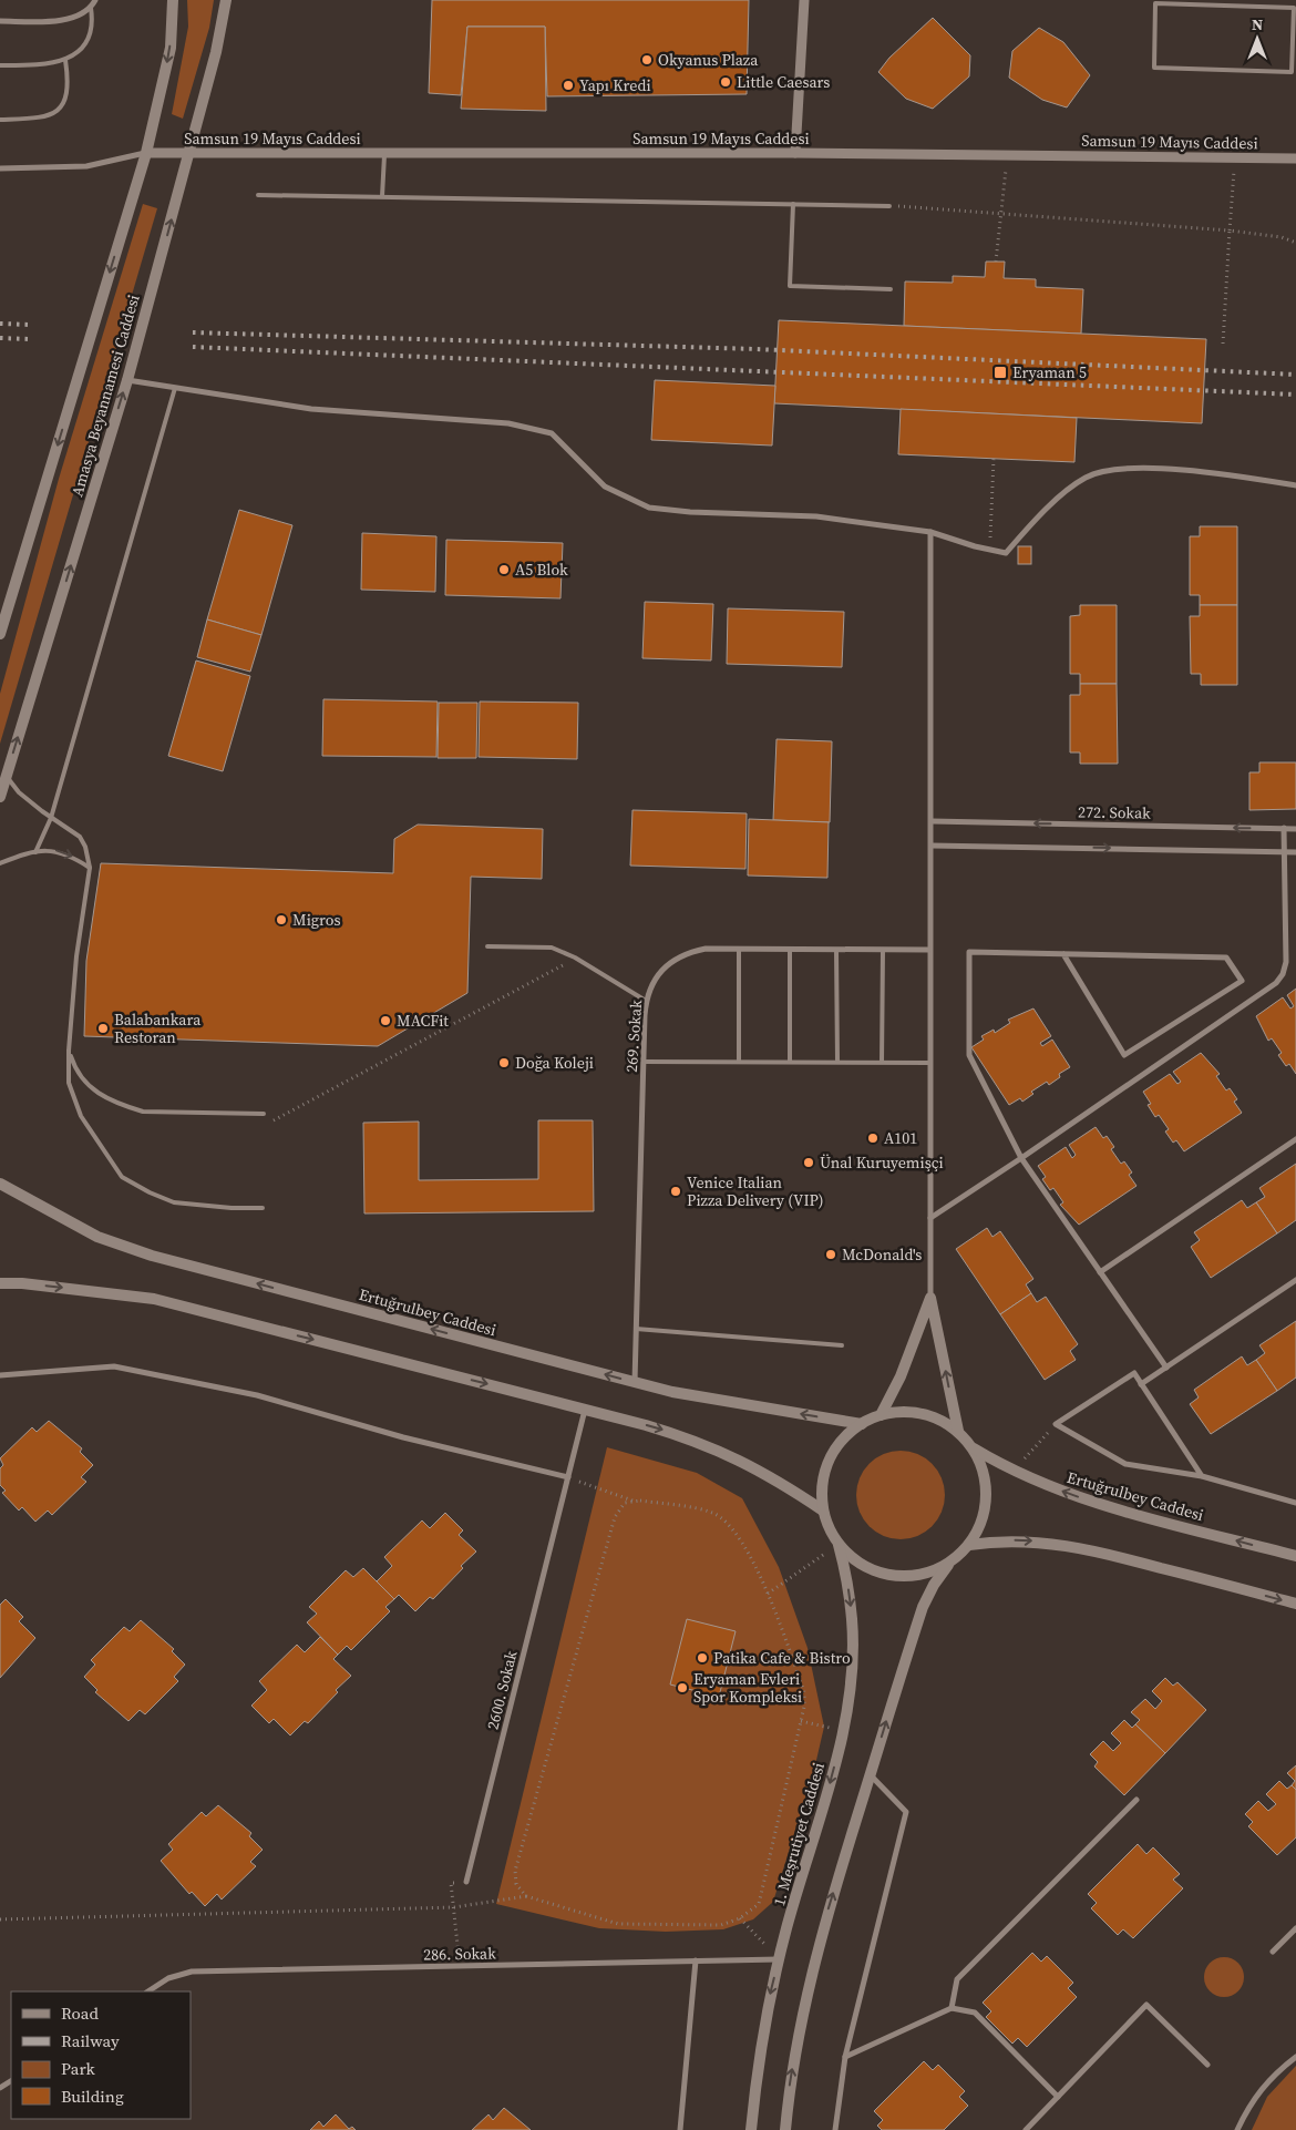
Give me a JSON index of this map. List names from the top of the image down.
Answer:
{
  "streets": {
    "main road": ["Amasya Beyannamesi Caddesi", "Ertuğrulbey Caddesi", "1. Meşrutiyet Caddesi"],
    "street": [
      "Samsun 19 Mayıs Caddesi",
      "272. Sokak",
      "269. Sokak",
      "2600. Sokak",
      "286. Sokak"
    ]
  },
  "crossings": [
    ["Samsun 19 Mayıs Caddesi", "Amasya Beyannamesi Caddesi"],
    ["269. Sokak", "Ertuğrulbey Caddesi"],
    ["Ertuğrulbey Caddesi", "1. Meşrutiyet Caddesi"],
    ["1. Meşrutiyet Caddesi", "286. Sokak"]
  ],
  "places": {
    "other": [
      "Okyanus Plaza",
      "Little Caesars",
      "Yapı Kredi",
      "A5 Blok",
      "Migros",
      "MACFit",
      "Balabankara Restoran",
      "Doğa Koleji",
      "A101",
      "Ünal Kuruyemişçi",
      "Venice Italian Pizza Delivery (VIP)",
      "McDonald's",
      "Patika Cafe & Bistro",
      "Eryaman Evleri Spor Kompleksi"
    ],
    "transit": ["Eryaman 5"]
  },
  "legend": [
    "Road",
    "Railway",
    "Park",
    "Building"
  ],
  "north": "top"
}
